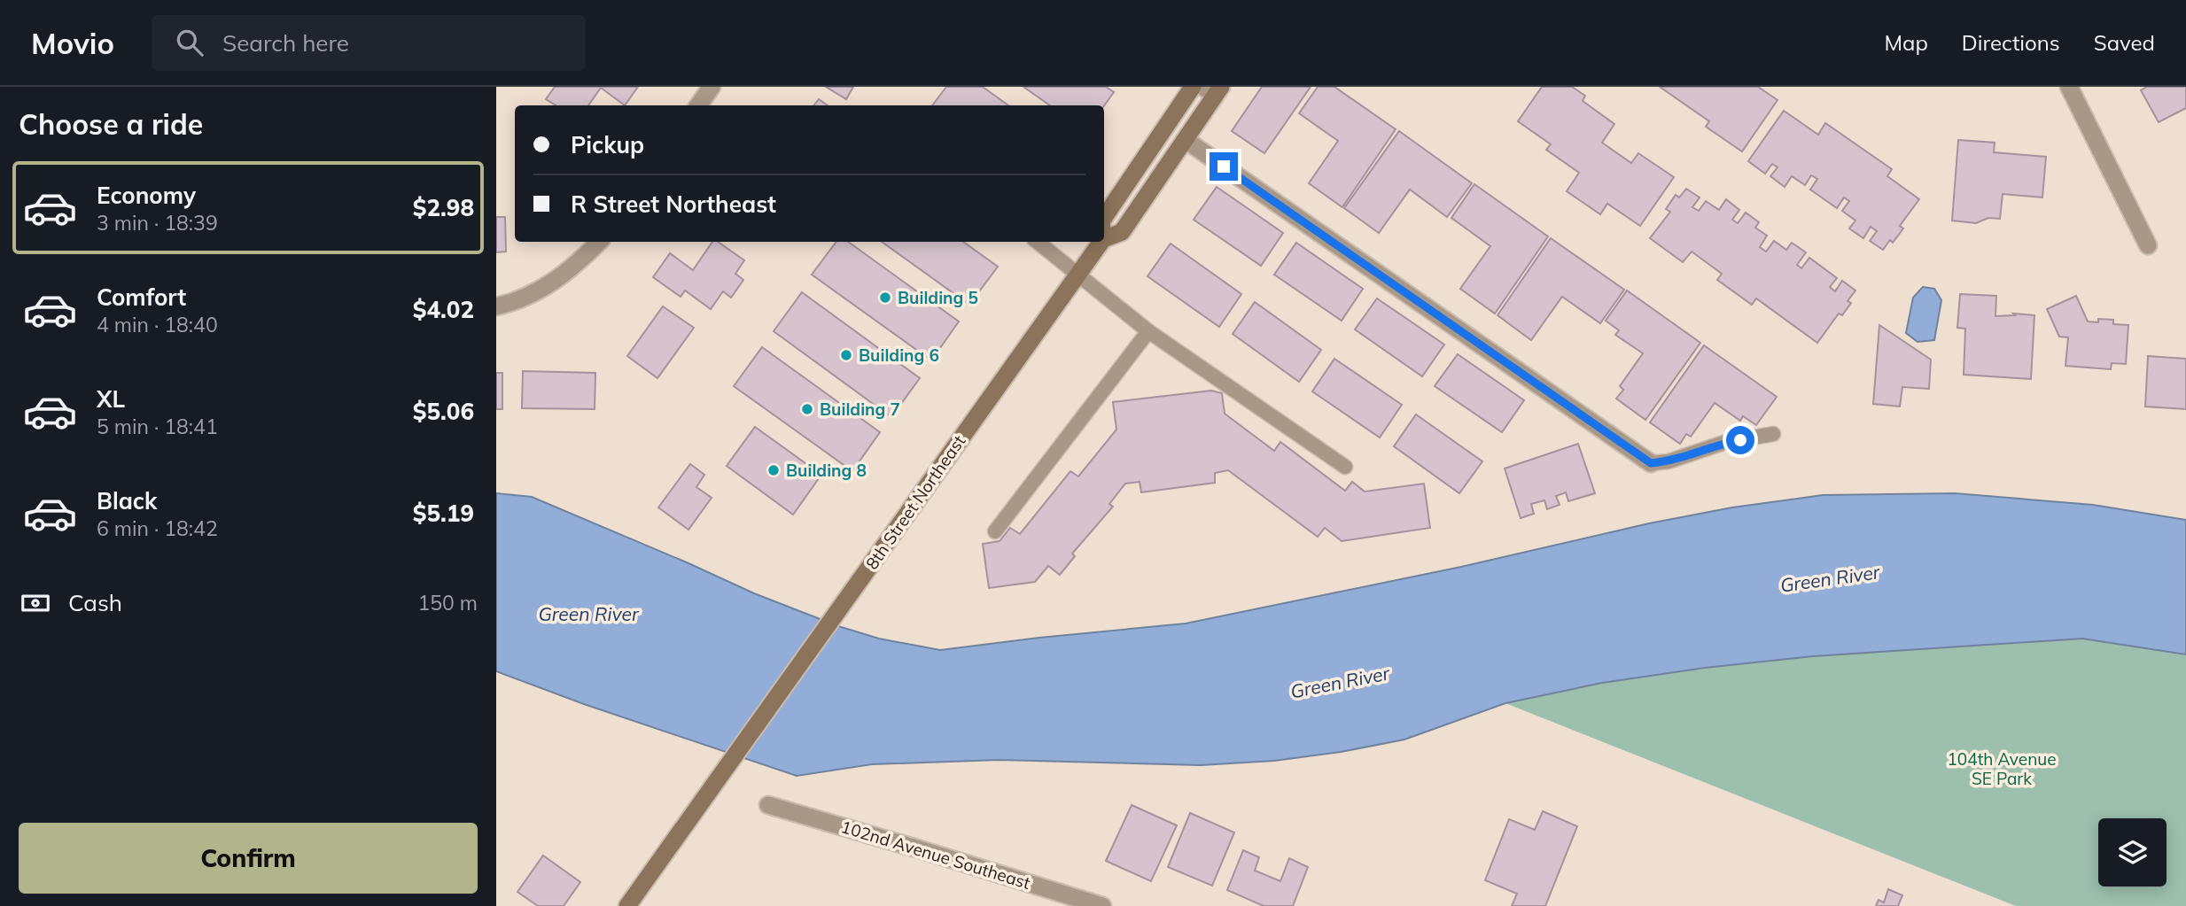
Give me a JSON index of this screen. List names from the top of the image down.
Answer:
{
  "streets": {
    "main road": ["8th Street Northeast"],
    "street": ["102nd Avenue Southeast"]
  },
  "water": ["Green River"],
  "parks": ["104th Avenue SE Park"],
  "places": [
    "Building 5",
    "Building 6",
    "Building 7",
    "Building 8"
  ],
  "page": {
    "header": "Movio",
    "search": "Search here",
    "nav": ["Map", "Directions", "Saved"],
    "heading": "Choose a ride",
    "banner": ["Pickup", "R Street Northeast"],
    "list": [
      {
        "name": "Economy",
        "note": "3 min · 18:39",
        "value": "$2.98"
      },
      {
        "name": "Comfort",
        "note": "4 min · 18:40",
        "value": "$4.02"
      },
      {
        "name": "XL",
        "note": "5 min · 18:41",
        "value": "$5.06"
      },
      {
        "name": "Black",
        "note": "6 min · 18:42",
        "value": "$5.19"
      }
    ],
    "pay": ["Cash", "150 m"],
    "buttons": "Confirm"
  }
}
